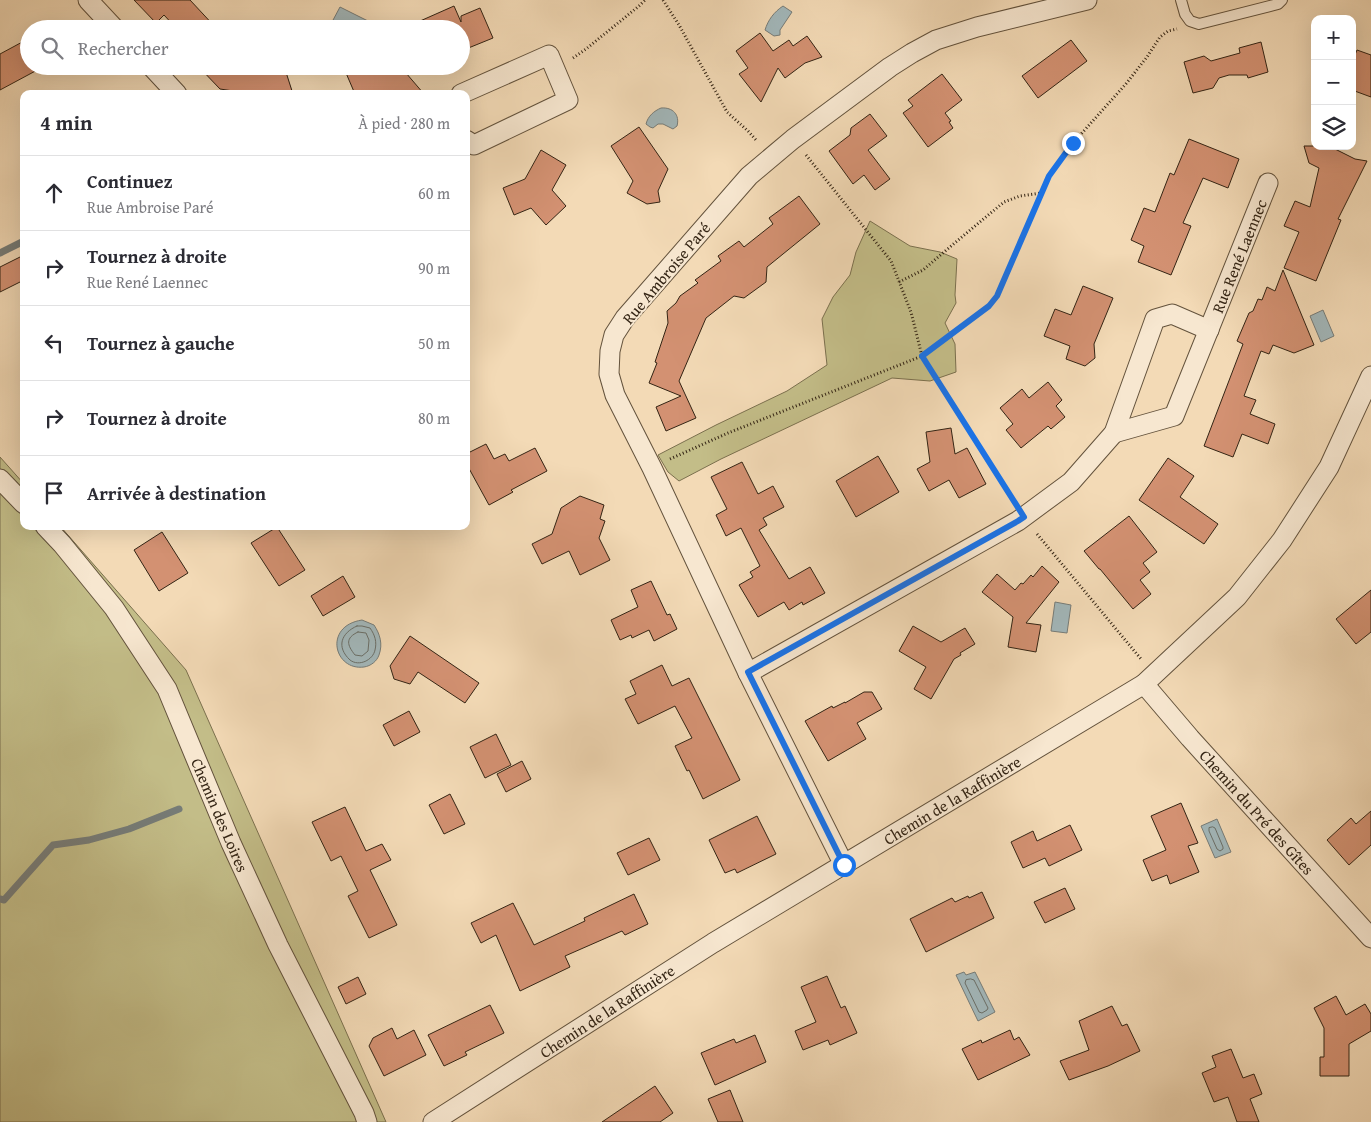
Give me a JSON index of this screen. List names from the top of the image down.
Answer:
{
  "streets": {
    "street": [
      "Rue René Laennec",
      "Rue Ambroise Paré",
      "Chemin de la Raffinière",
      "Chemin du Pré des Gîtes",
      "Chemin des Loires"
    ]
  },
  "crossings": [
    ["Rue René Laennec", "Rue Ambroise Paré"],
    ["Rue Ambroise Paré", "Chemin de la Raffinière"],
    ["Chemin de la Raffinière", "Chemin du Pré des Gîtes"]
  ],
  "page": {
    "map_buttons": ["+", "−"],
    "search": "Rechercher",
    "heading": ["4 min", "À pied · 280 m"],
    "list": [
      ["Continuez", "Rue Ambroise Paré", "60 m"],
      ["Tournez à droite", "Rue René Laennec", "90 m"],
      ["Tournez à gauche", "50 m"],
      ["Tournez à droite", "80 m"],
      "Arrivée à destination"
    ]
  }
}
